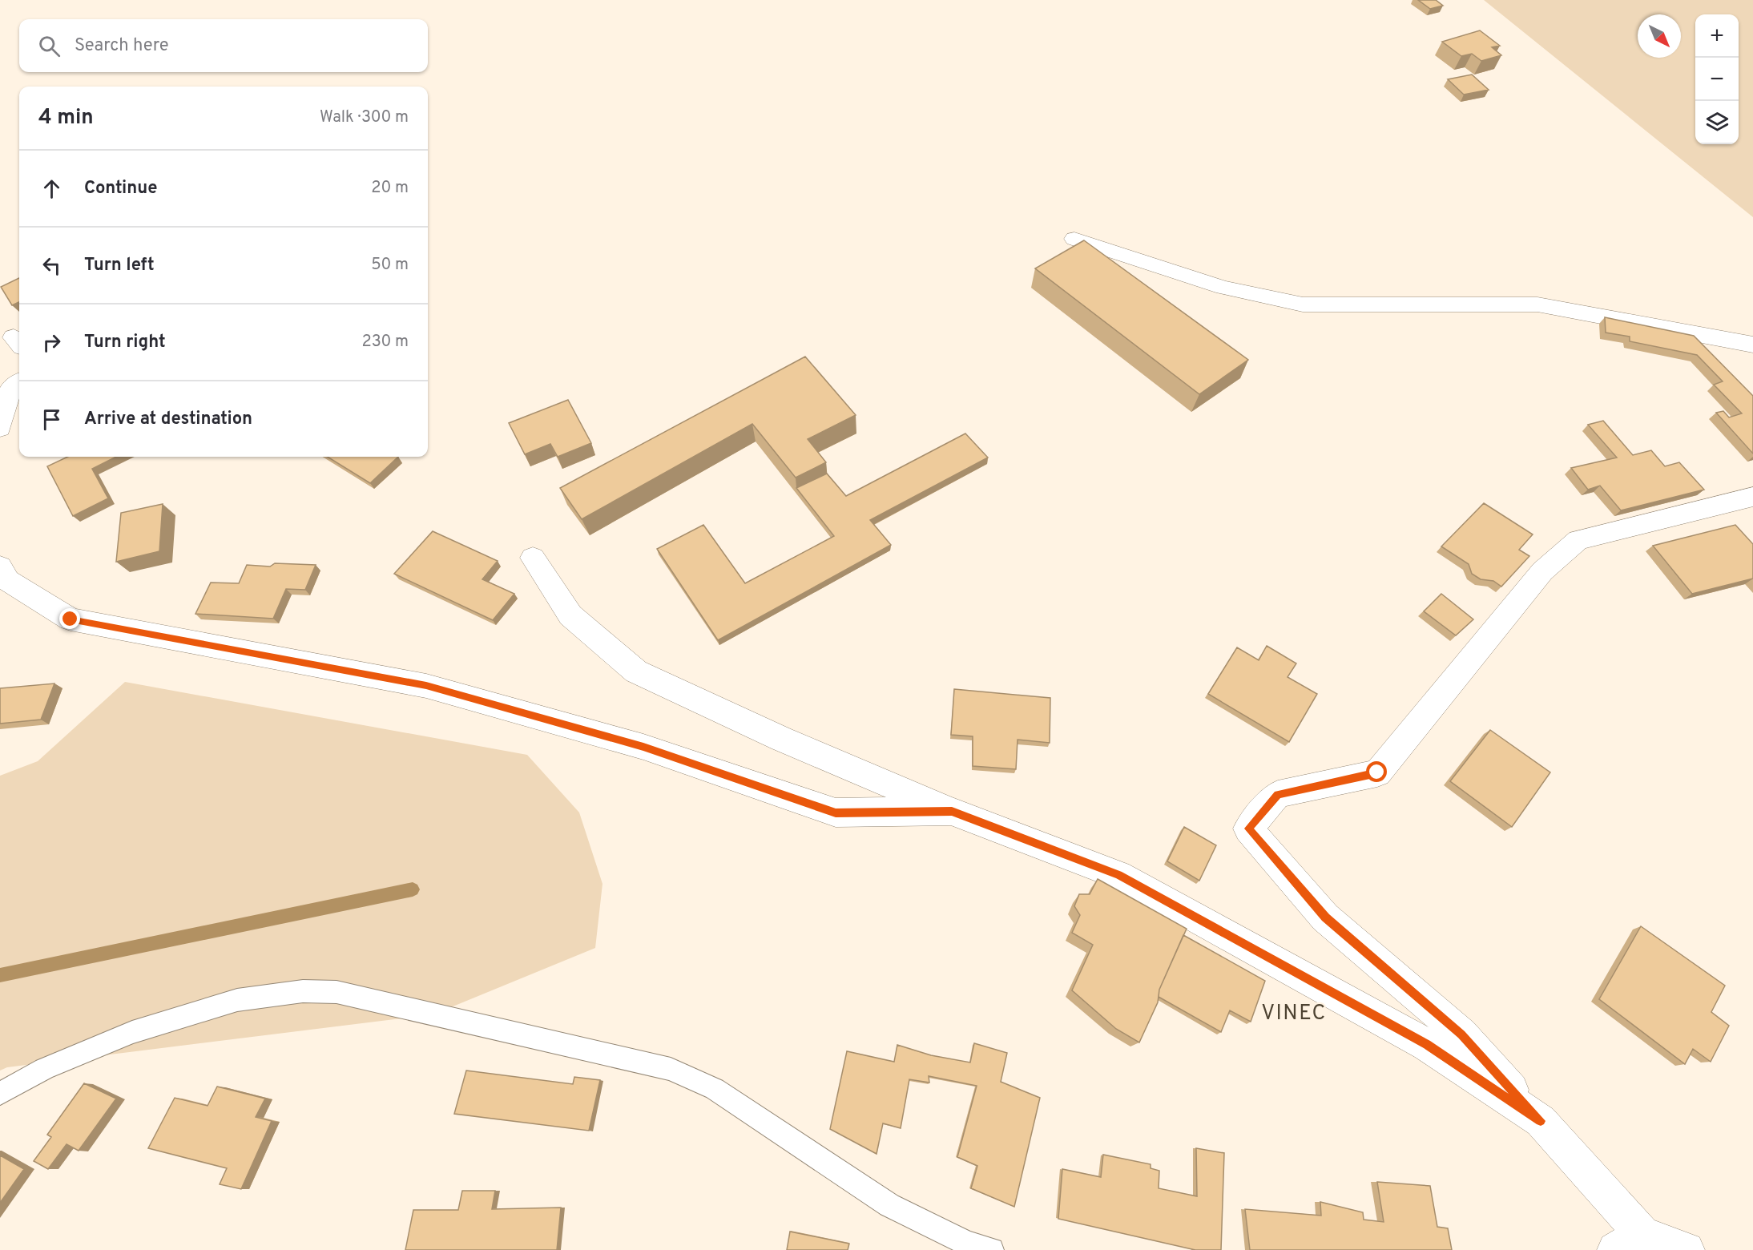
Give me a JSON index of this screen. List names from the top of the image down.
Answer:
{
  "districts": ["VINEC"],
  "north": "bottom right",
  "page": {
    "map_buttons": ["+", "−"],
    "search": "Search here",
    "heading": ["4 min", "Walk · 300 m"],
    "list": [
      ["Continue", "20 m"],
      ["Turn left", "50 m"],
      ["Turn right", "230 m"],
      "Arrive at destination"
    ]
  }
}
